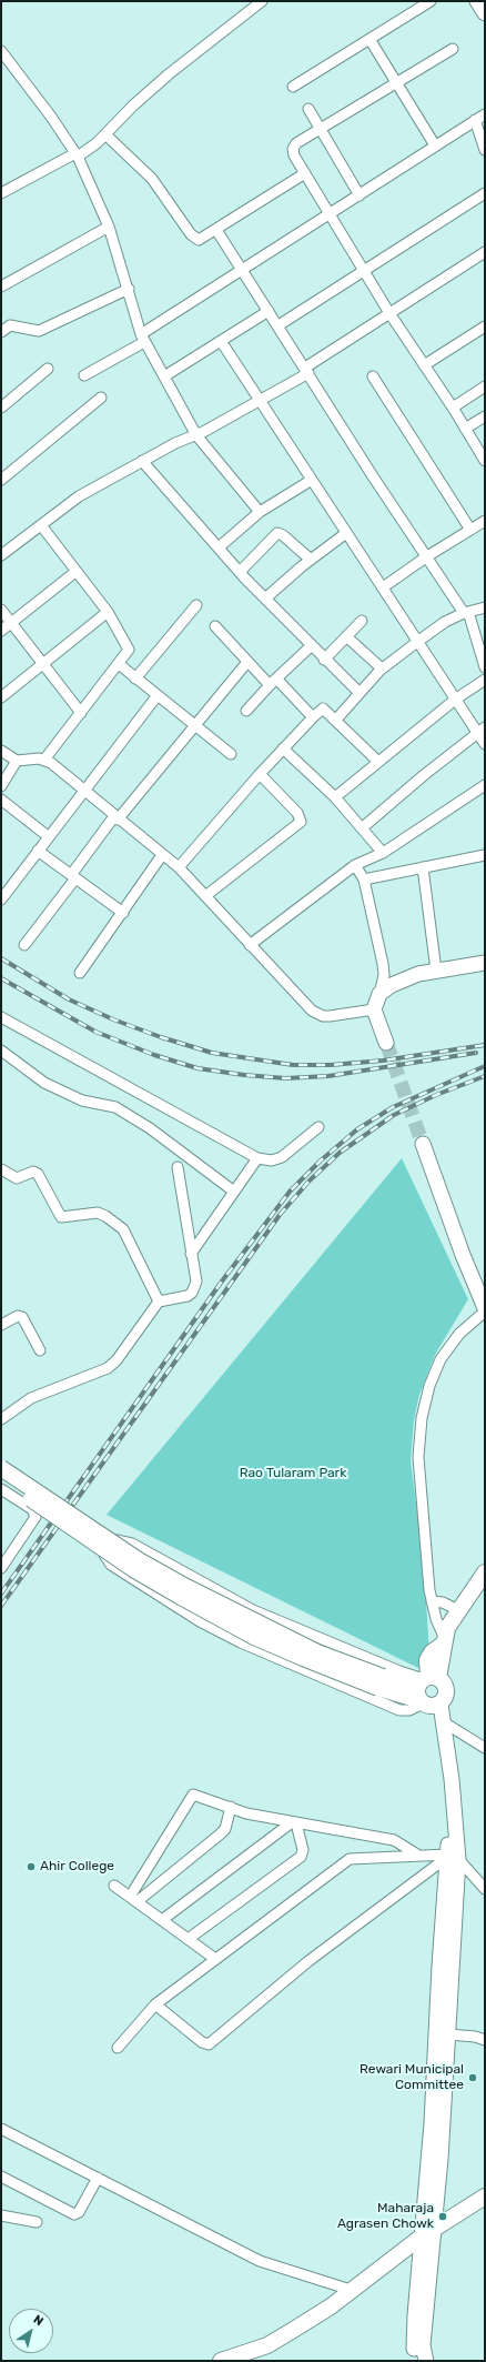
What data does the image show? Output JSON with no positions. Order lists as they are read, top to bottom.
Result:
{
  "parks": ["Rao Tularam Park"],
  "places": ["Ahir College", "Rewari Municipal Committee", "Maharaja Agrasen Chowk"],
  "north": "top right"
}
